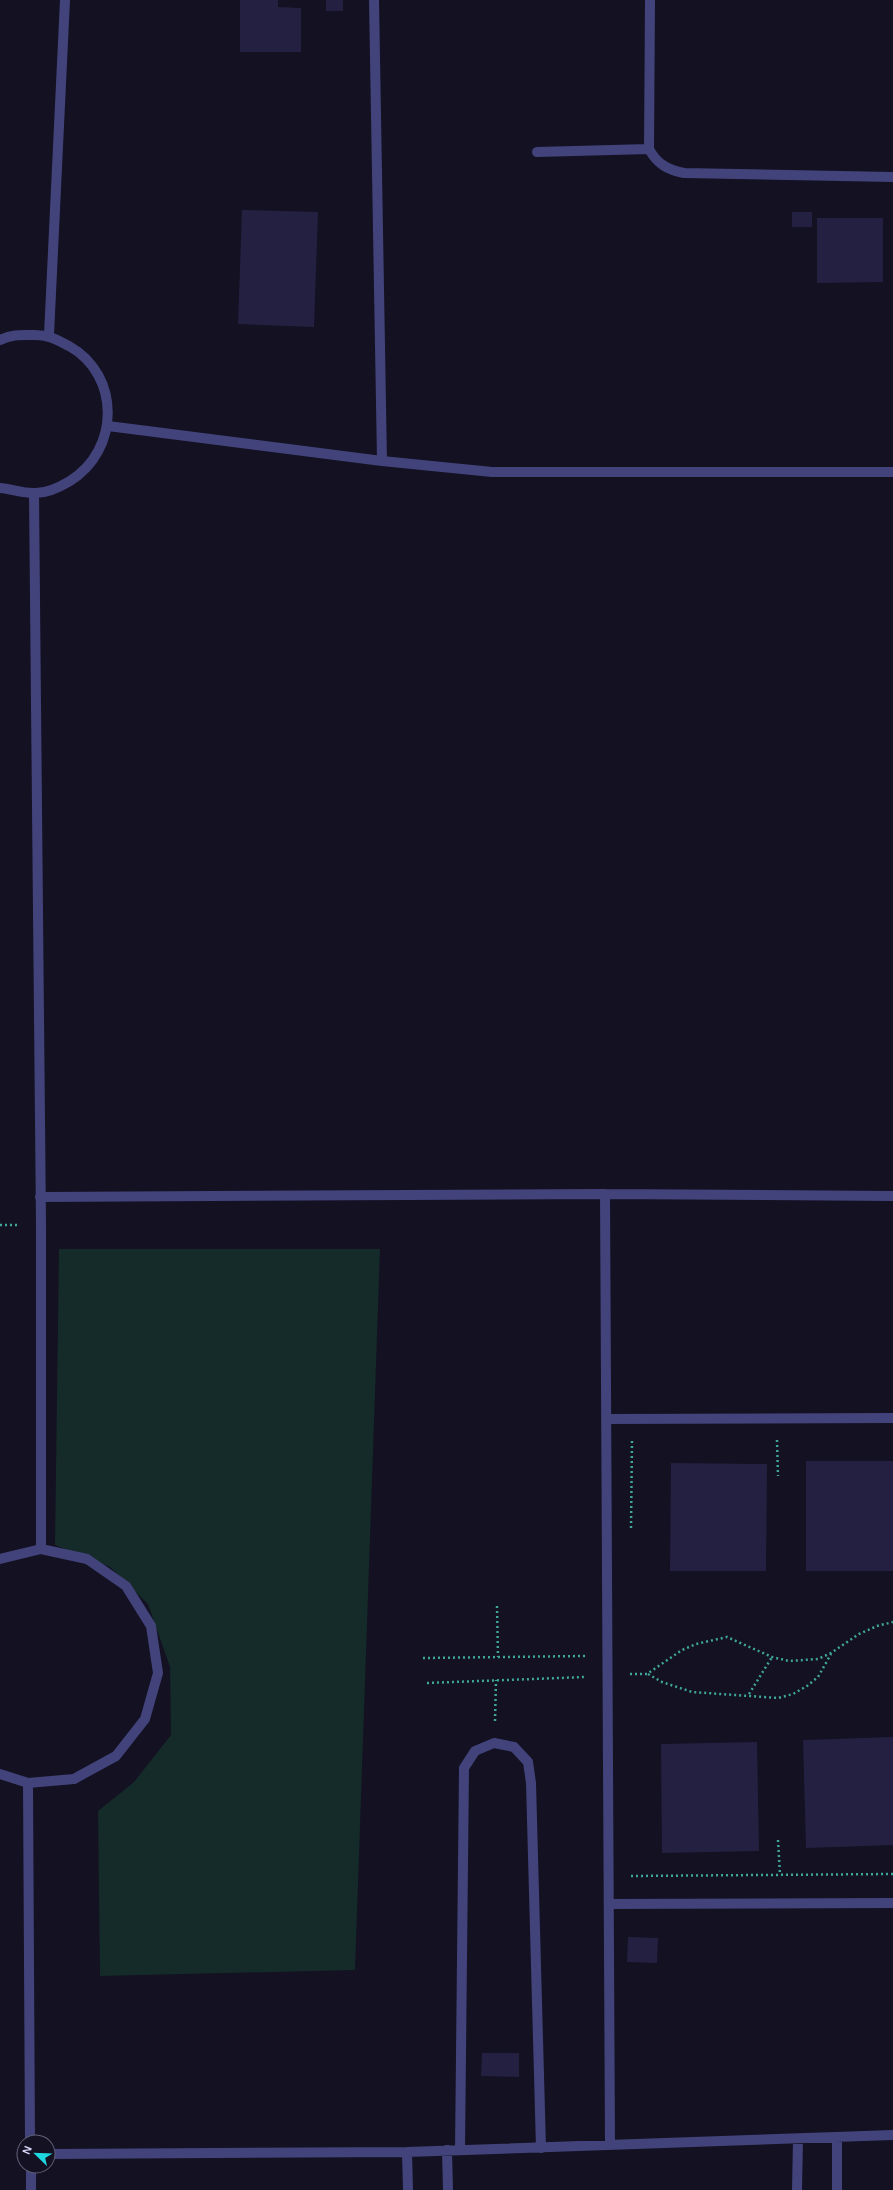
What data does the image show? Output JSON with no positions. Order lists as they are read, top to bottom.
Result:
{
  "north": "top left"
}
